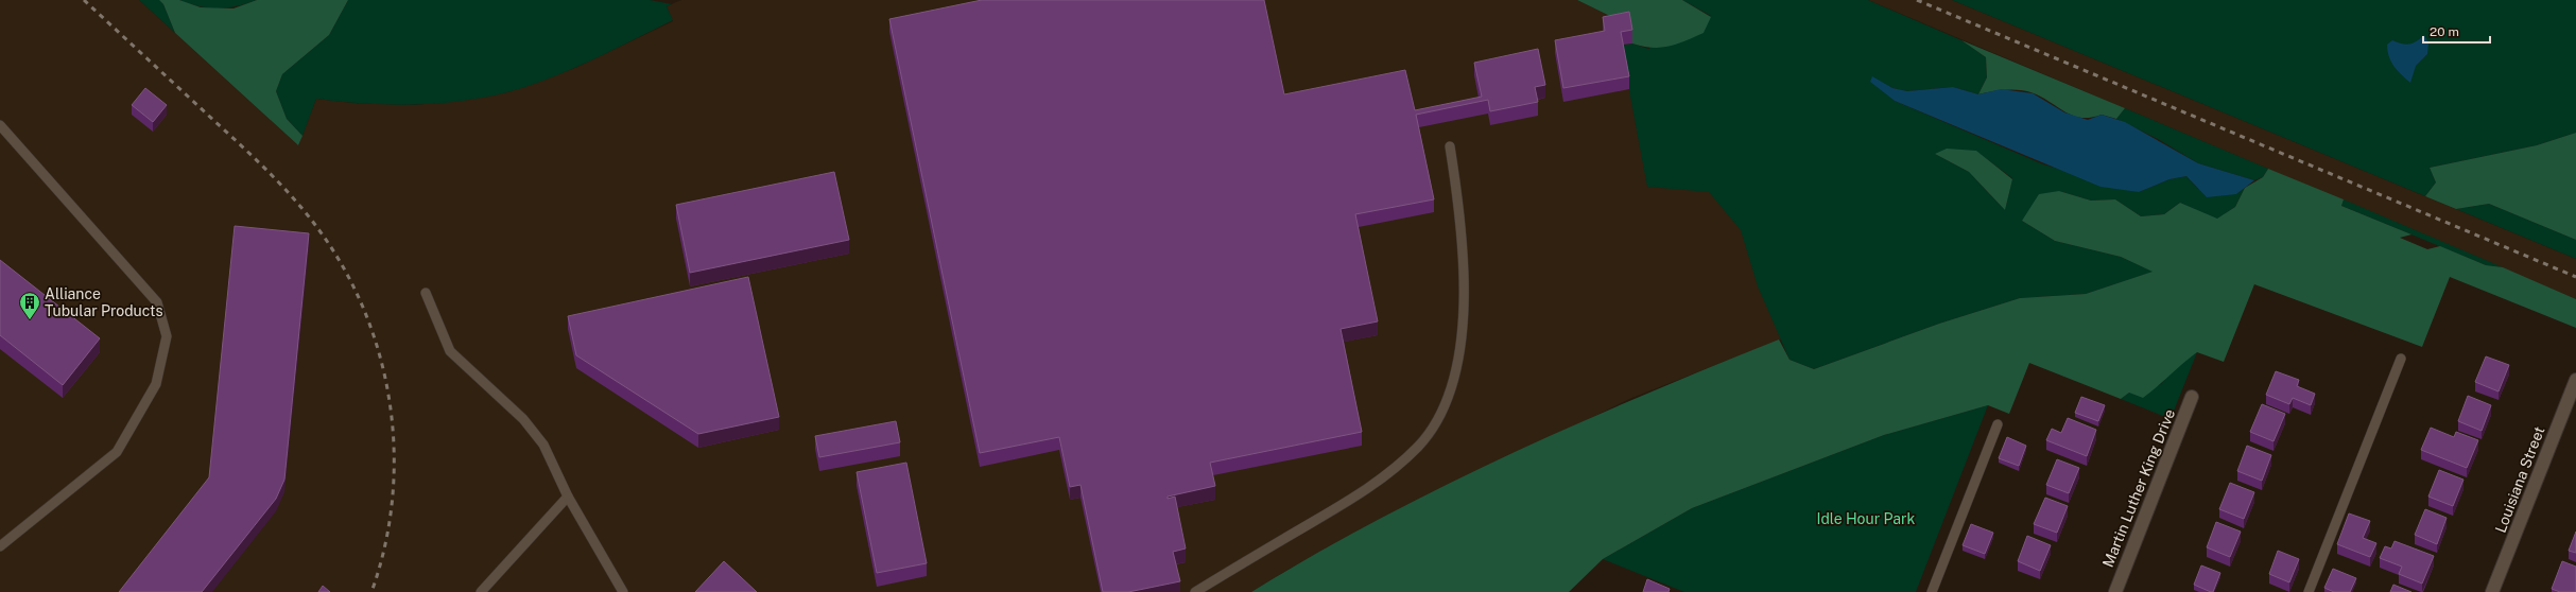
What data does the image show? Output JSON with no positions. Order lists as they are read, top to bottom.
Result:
{
  "streets": {
    "street": ["Louisiana Street", "Martin Luther King Drive"]
  },
  "parks": ["Idle Hour Park"],
  "places": {
    "building": ["Alliance Tubular Products"]
  },
  "scale_bar": "20 m"
}
